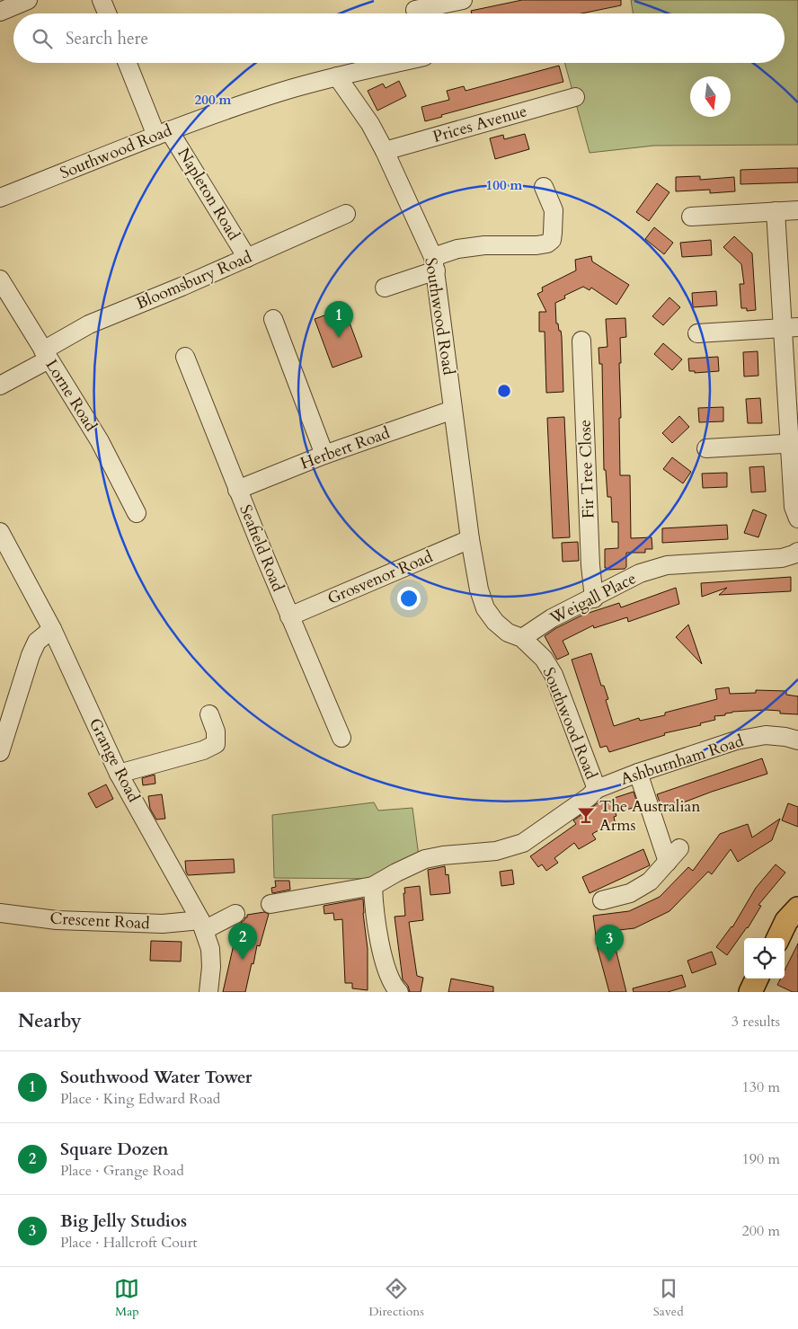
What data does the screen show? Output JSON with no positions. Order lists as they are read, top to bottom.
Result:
{
  "streets": {
    "street": [
      "Prices Avenue",
      "Southwood Road",
      "Napleton Road",
      "Bloomsbury Road",
      "Lorne Road",
      "Herbert Road",
      "Fir Tree Close",
      "Seafield Road",
      "Grosvenor Road",
      "Weigall Place",
      "Grange Road",
      "Ashburnham Road",
      "Crescent Road"
    ]
  },
  "crossings": [
    ["Prices Avenue", "Southwood Road"],
    ["Southwood Road", "Napleton Road"],
    ["Southwood Road", "Herbert Road"],
    ["Southwood Road", "Grosvenor Road"],
    ["Southwood Road", "Weigall Place"],
    ["Southwood Road", "Ashburnham Road"],
    ["Napleton Road", "Bloomsbury Road"],
    ["Bloomsbury Road", "Lorne Road"],
    ["Herbert Road", "Seafield Road"],
    ["Fir Tree Close", "Weigall Place"],
    ["Seafield Road", "Grosvenor Road"],
    ["Grange Road", "Crescent Road"]
  ],
  "places": {
    "bar": ["The Australian Arms"]
  },
  "north": "bottom",
  "page": {
    "search": "Search here",
    "pins": ["1", "2", "3"],
    "heading": ["Nearby", "3 results"],
    "list": [
      {
        "mark": "1",
        "name": "Southwood Water Tower",
        "note": "Place · King Edward Road",
        "value": "130 m"
      },
      {
        "mark": "2",
        "name": "Square Dozen",
        "note": "Place · Grange Road",
        "value": "190 m"
      },
      {
        "mark": "3",
        "name": "Big Jelly Studios",
        "note": "Place · Hallcroft Court",
        "value": "200 m"
      }
    ],
    "nav": ["Map", "Directions", "Saved"]
  },
  "rings": ["200 m", "100 m"]
}
